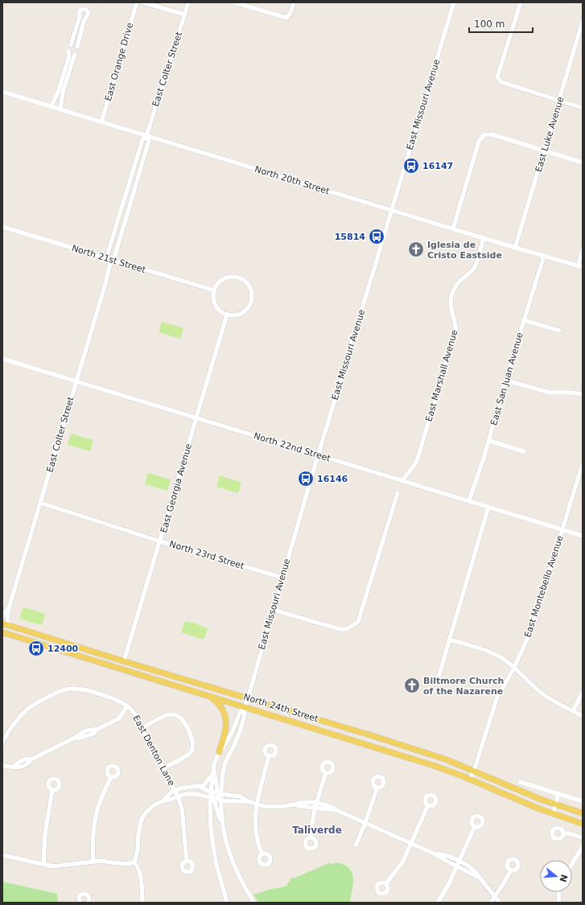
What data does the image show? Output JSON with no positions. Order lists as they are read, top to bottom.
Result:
{
  "streets": {
    "main road": ["North 24th Street"],
    "street": [
      "East Orange Drive",
      "East Colter Street",
      "East Missouri Avenue",
      "East Luke Avenue",
      "North 20th Street",
      "North 21st Street",
      "East Marshall Avenue",
      "East San Juan Avenue",
      "North 22nd Street",
      "East Georgia Avenue",
      "North 23rd Street",
      "East Montebello Avenue",
      "East Denton Lane"
    ]
  },
  "crossings": [
    ["East Orange Drive", "North 20th Street"],
    ["East Colter Street", "North 20th Street"],
    ["East Colter Street", "North 21st Street"],
    ["East Colter Street", "North 22nd Street"],
    ["East Colter Street", "North 23rd Street"],
    ["East Colter Street", "North 24th Street"],
    ["East Missouri Avenue", "North 20th Street"],
    ["East Missouri Avenue", "North 22nd Street"],
    ["East Missouri Avenue", "North 23rd Street"],
    ["East Missouri Avenue", "North 24th Street"],
    ["East Luke Avenue", "North 20th Street"],
    ["North 20th Street", "East Marshall Avenue"],
    ["North 20th Street", "East San Juan Avenue"],
    ["North 21st Street", "East Georgia Avenue"],
    ["East Marshall Avenue", "North 22nd Street"],
    ["East San Juan Avenue", "North 22nd Street"],
    ["North 22nd Street", "East Georgia Avenue"],
    ["North 22nd Street", "East Montebello Avenue"],
    ["East Georgia Avenue", "North 23rd Street"],
    ["East Georgia Avenue", "North 24th Street"],
    ["East Montebello Avenue", "North 24th Street"]
  ],
  "districts": ["Taliverde"],
  "places": {
    "bus stop": [
      "16147",
      "15814",
      "16146",
      "12400"
    ],
    "church": ["Iglesia de Cristo Eastside", "Biltmore Church of the Nazarene"]
  },
  "scale_bar": "100 m",
  "north": "right"
}
